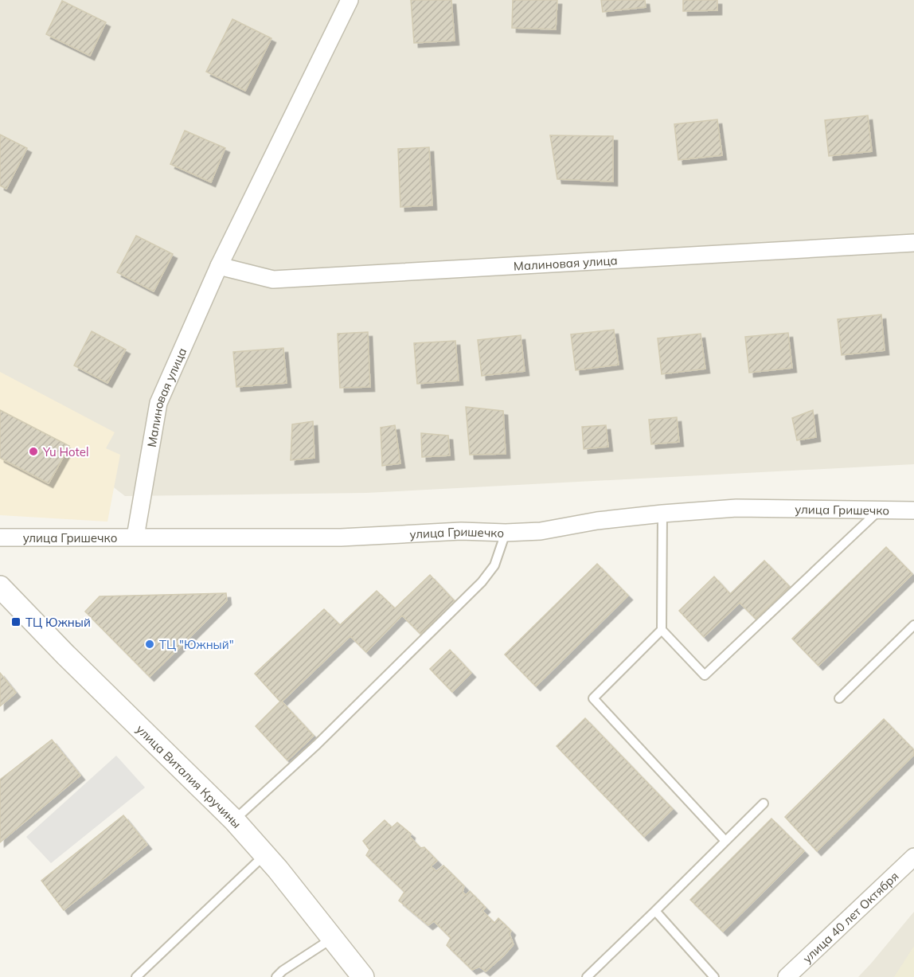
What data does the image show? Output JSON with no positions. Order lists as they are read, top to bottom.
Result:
{
  "streets": {
    "street": [
      "Малиновая улица",
      "улица Гришечко",
      "улица Виталия Кручины",
      "улица 40 лет Октября"
    ]
  },
  "crossings": [
    ["Малиновая улица", "улица Гришечко"]
  ],
  "places": {
    "other": ["Yu Hotel", "ТЦ \"Южный\""],
    "transit": ["ТЦ Южный"]
  }
}
